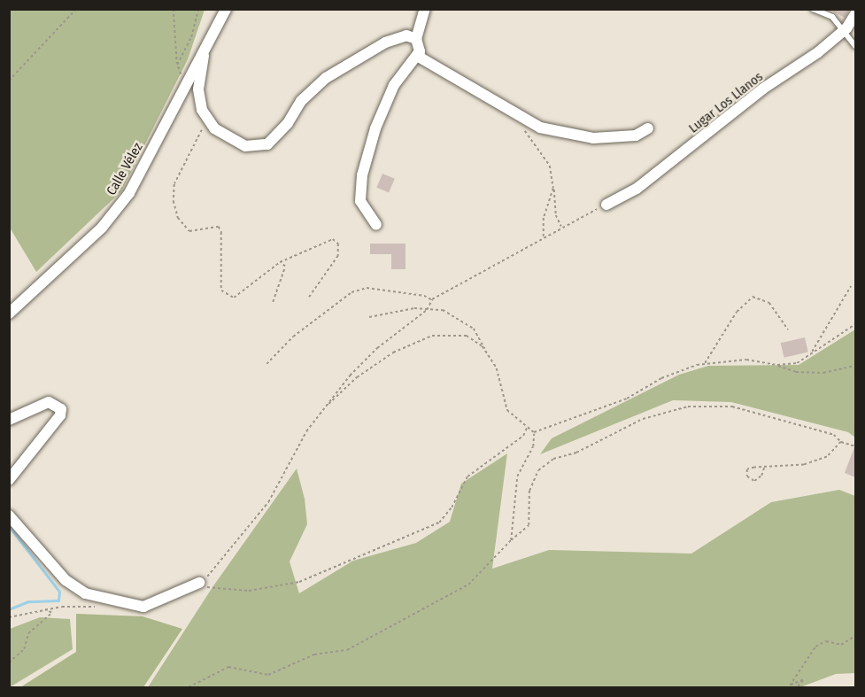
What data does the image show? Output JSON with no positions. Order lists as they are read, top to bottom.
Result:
{
  "streets": {
    "street": ["Lugar Los Llanos", "Calle Vélez"]
  }
}
